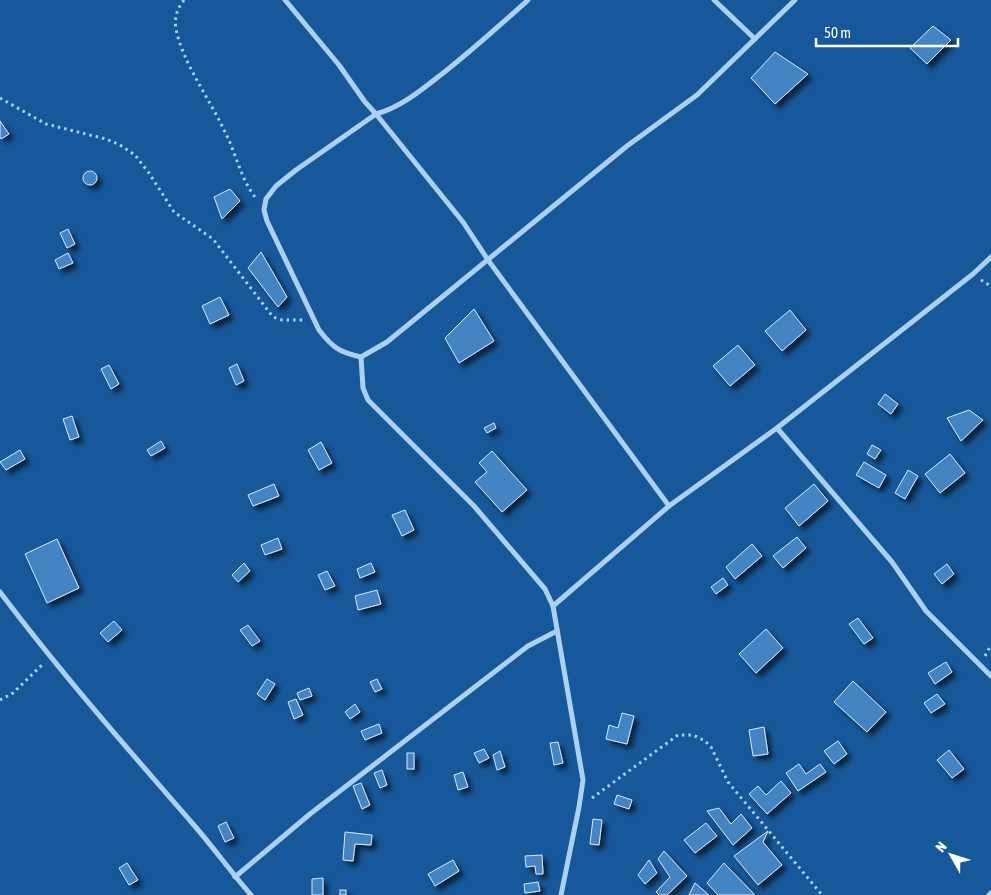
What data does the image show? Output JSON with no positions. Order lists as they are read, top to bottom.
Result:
{
  "scale_bar": "50 m",
  "north": "top left"
}
